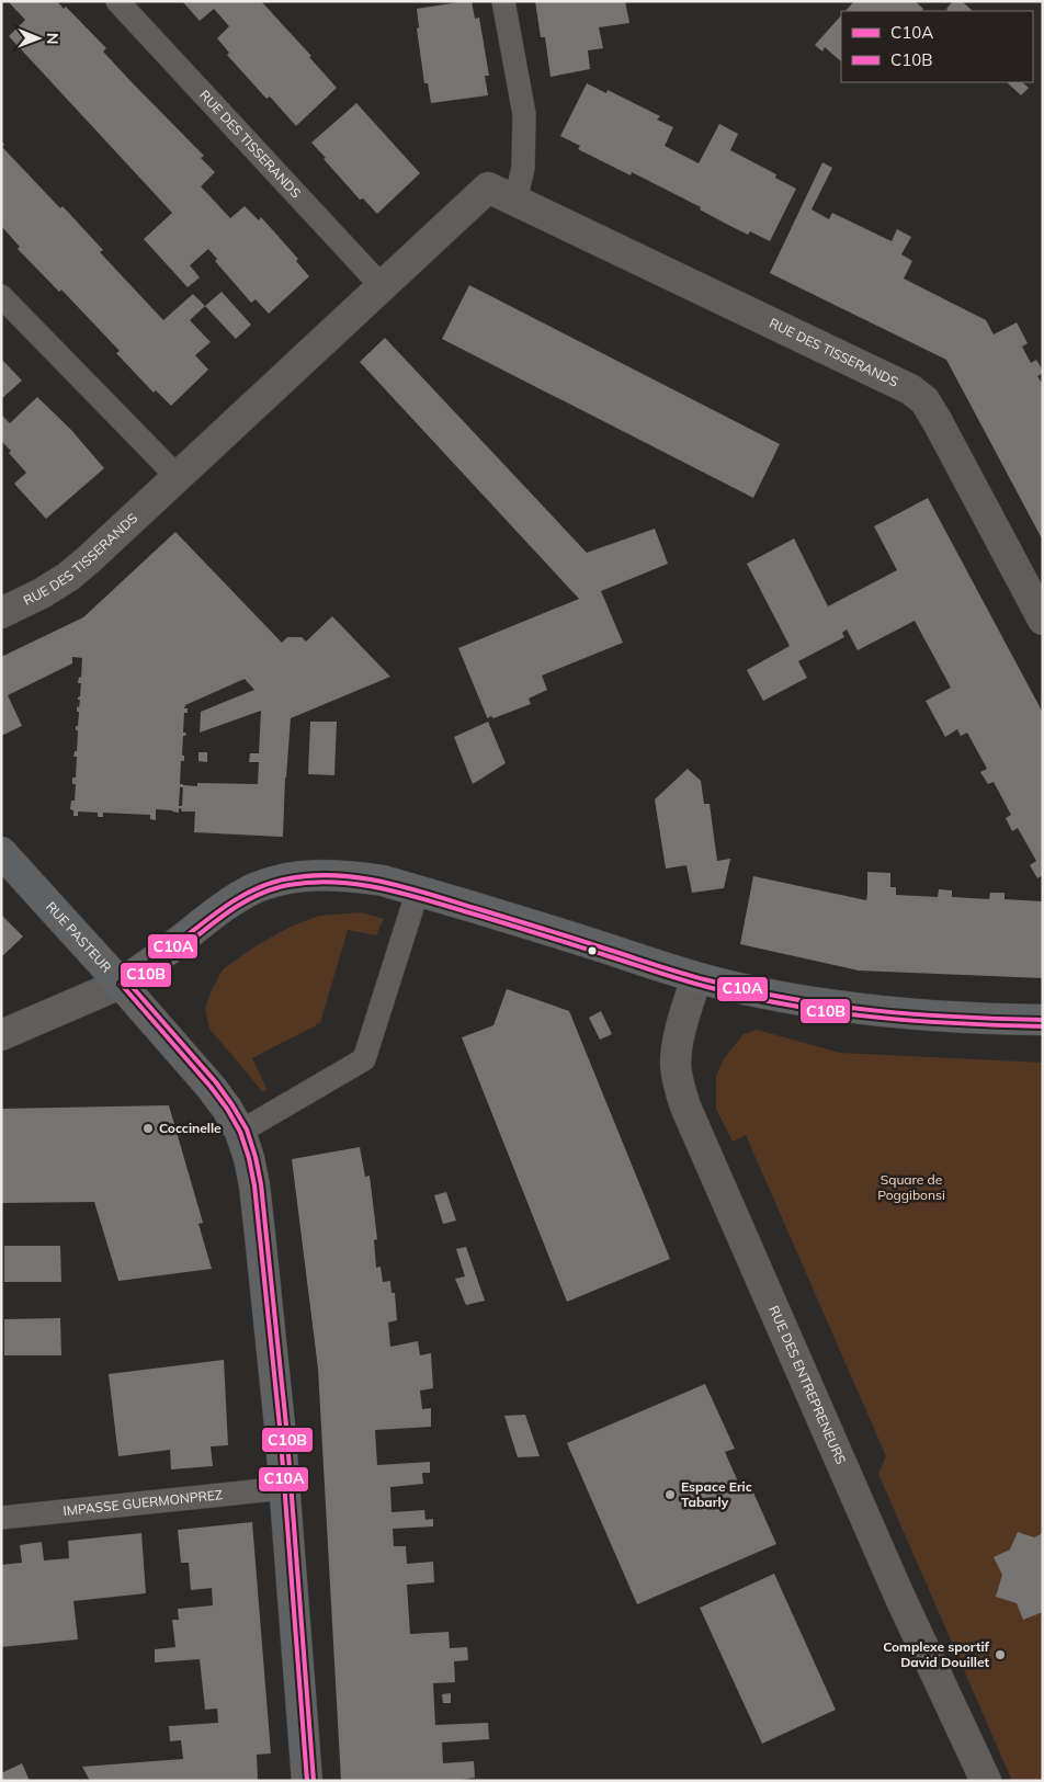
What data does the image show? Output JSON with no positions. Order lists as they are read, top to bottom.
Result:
{
  "streets": {
    "street": ["RUE DES TISSERANDS", "RUE PASTEUR", "RUE DES ENTREPRENEURS"],
    "lane": ["IMPASSE GUERMONPREZ"]
  },
  "crossings": [
    ["RUE PASTEUR", "RUE DES ENTREPRENEURS"]
  ],
  "parks": ["Square de Poggibonsi"],
  "places": ["Coccinelle", "Espace Eric Tabarly", "Complexe sportif David Douillet"],
  "lines": ["transit line C10A", "transit line C10B"],
  "legend": ["C10A", "C10B"],
  "north": "right"
}
